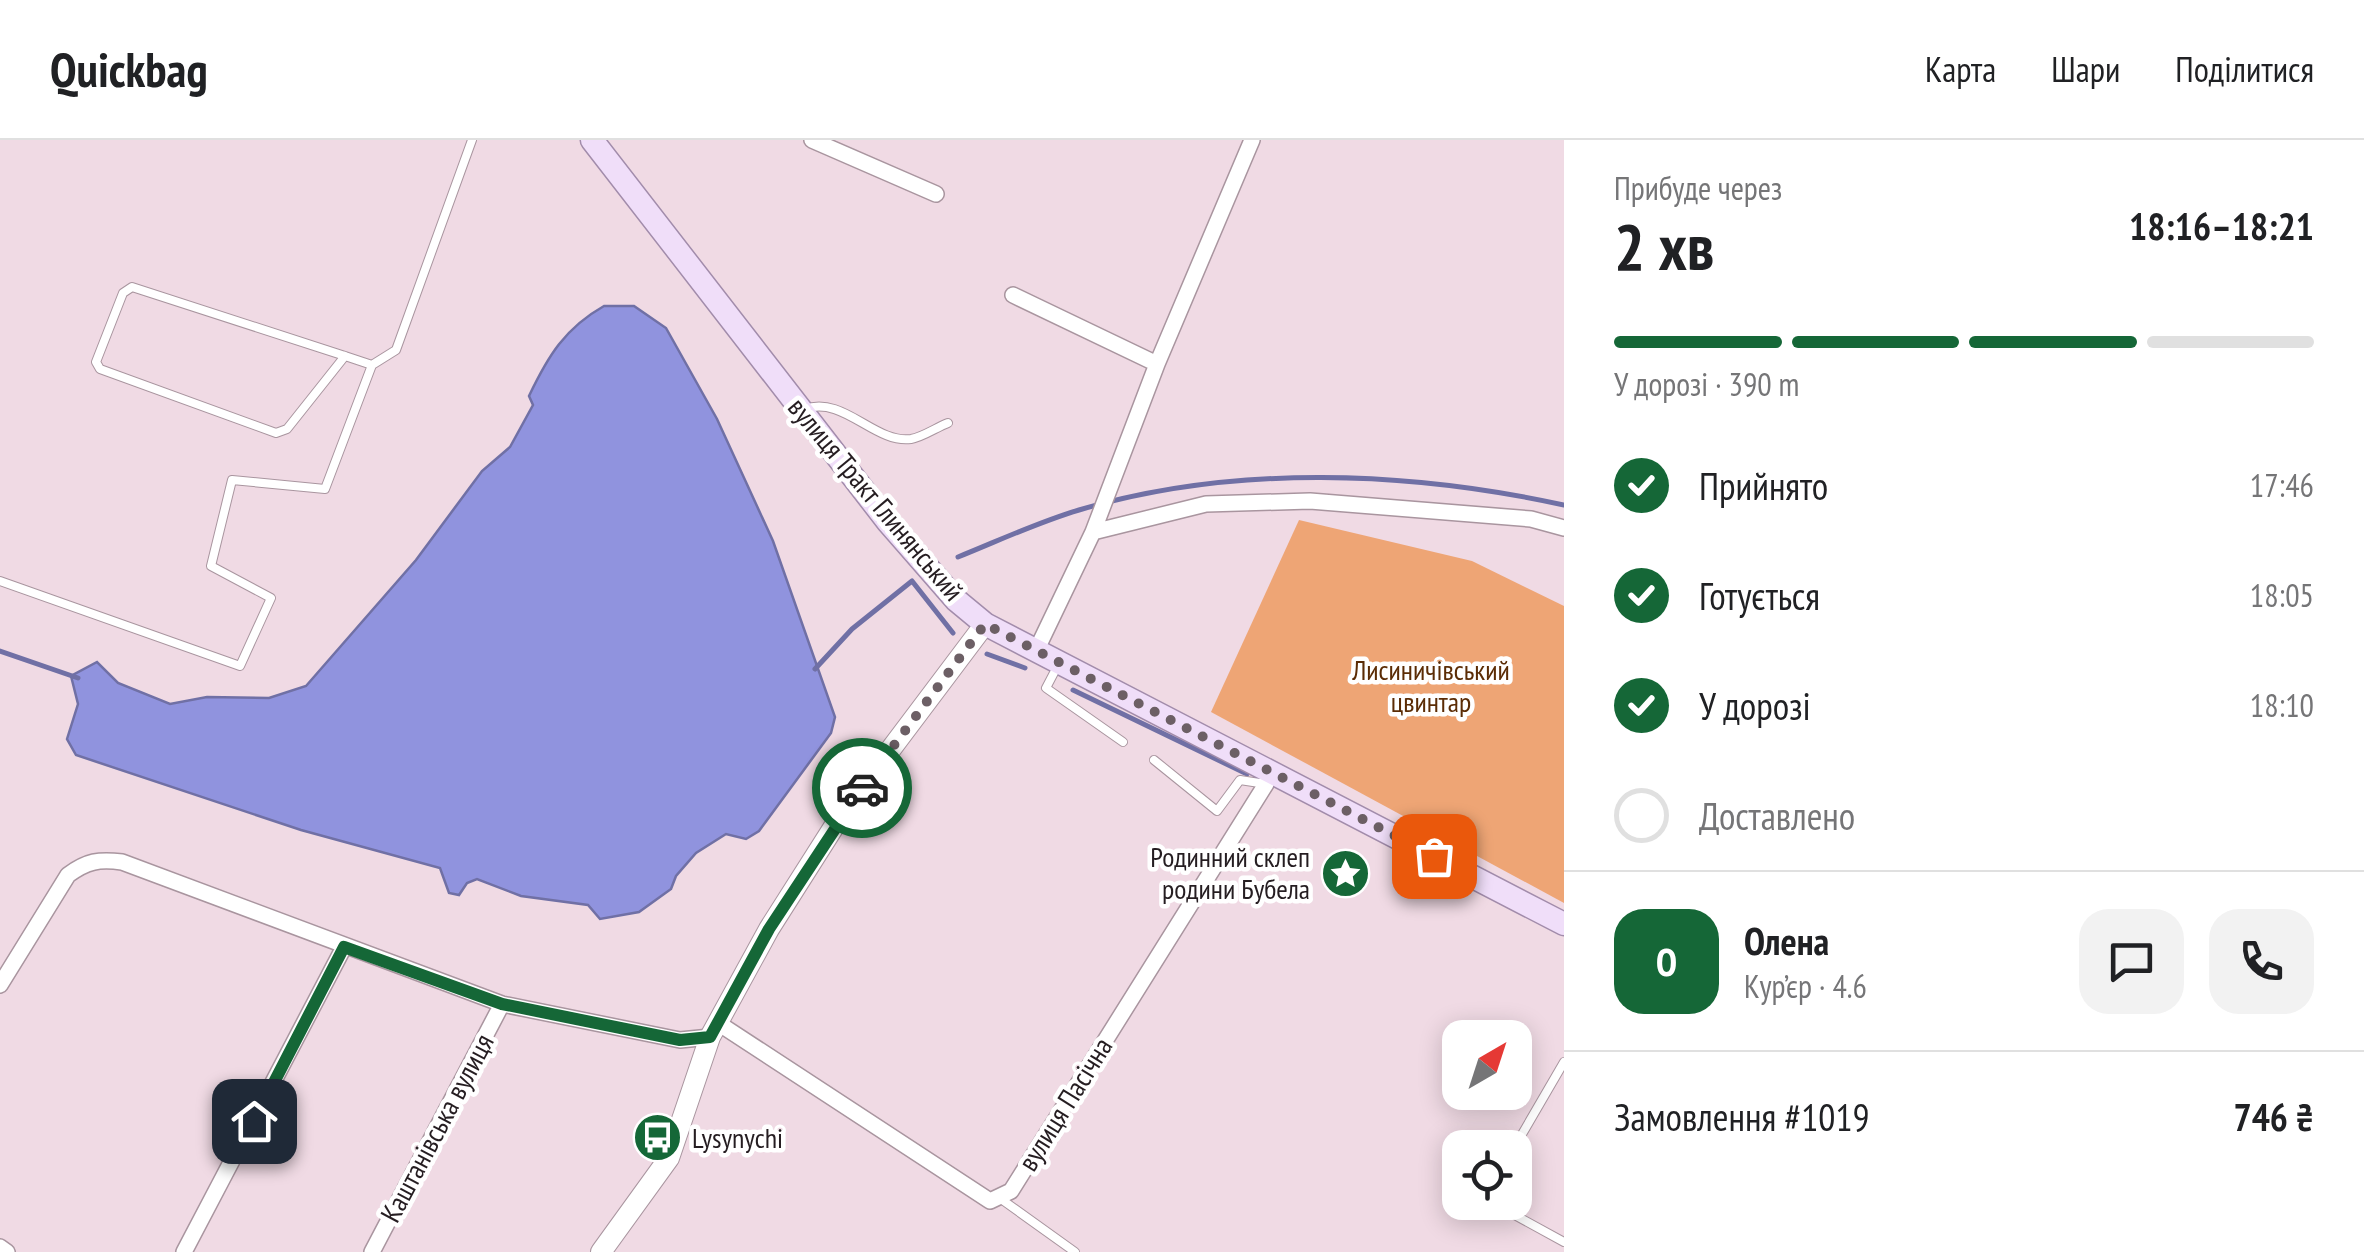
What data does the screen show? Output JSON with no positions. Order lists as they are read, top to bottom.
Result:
{
  "streets": {
    "main road": ["вулиця Тракт Глинянський"],
    "street": ["вулиця Пасічна", "Каштанівська вулиця"]
  },
  "crossings": [
    ["вулиця Тракт Глинянський", "вулиця Пасічна"]
  ],
  "parks": ["Лисиничівський цвинтар"],
  "places": {
    "place": ["Родинний склеп родини Бубела"],
    "bus stop": ["Lysynychi"]
  },
  "north": "top right",
  "page": {
    "header": "Quickbag",
    "nav": ["Карта", "Шари", "Поділитися"],
    "heading": ["2 хв", "Прибуде через", "18:16–18:21"],
    "panel": [
      "Олена",
      "Кур’єр · 4.6",
      "Замовлення #1019",
      "746 ₴"
    ],
    "bar": "У дорозі · 390 m",
    "list": [
      ["Прийнято", "17:46"],
      ["Готується", "18:05"],
      ["У дорозі", "18:10"],
      "Доставлено"
    ],
    "round": "О"
  }
}
